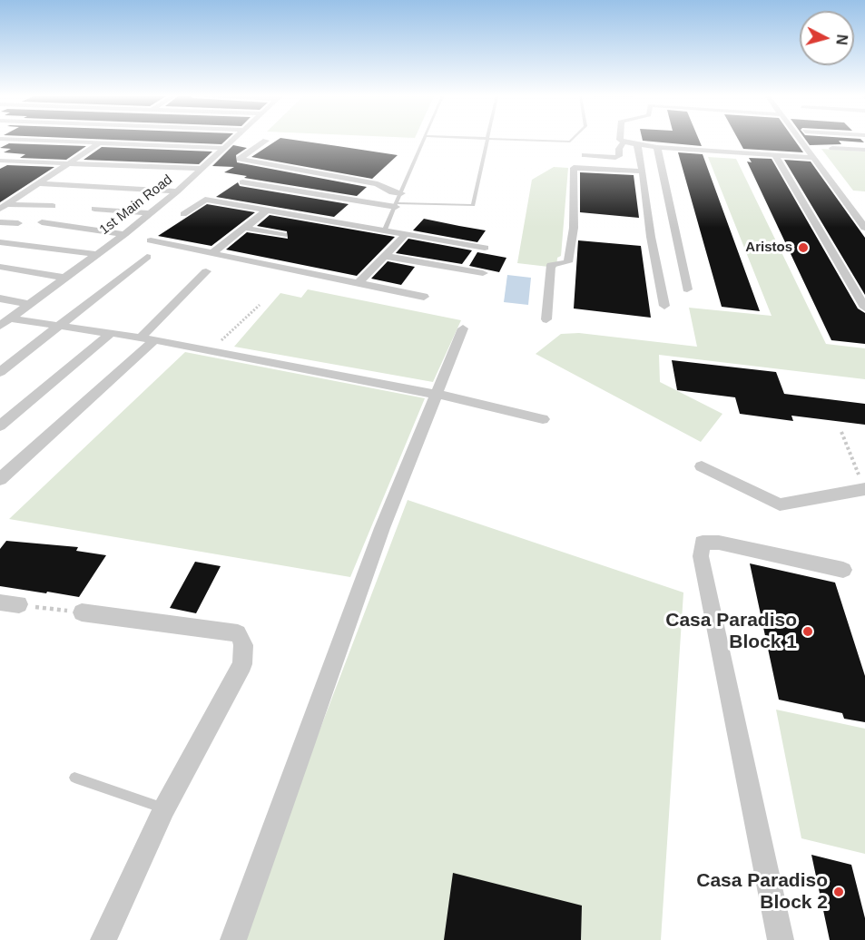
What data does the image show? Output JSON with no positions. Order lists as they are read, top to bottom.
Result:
{
  "streets": {
    "street": ["1st Main Road"]
  },
  "places": ["Aristos", "Casa Paradiso Block 1", "Casa Paradiso Block 2"],
  "north": "right"
}
